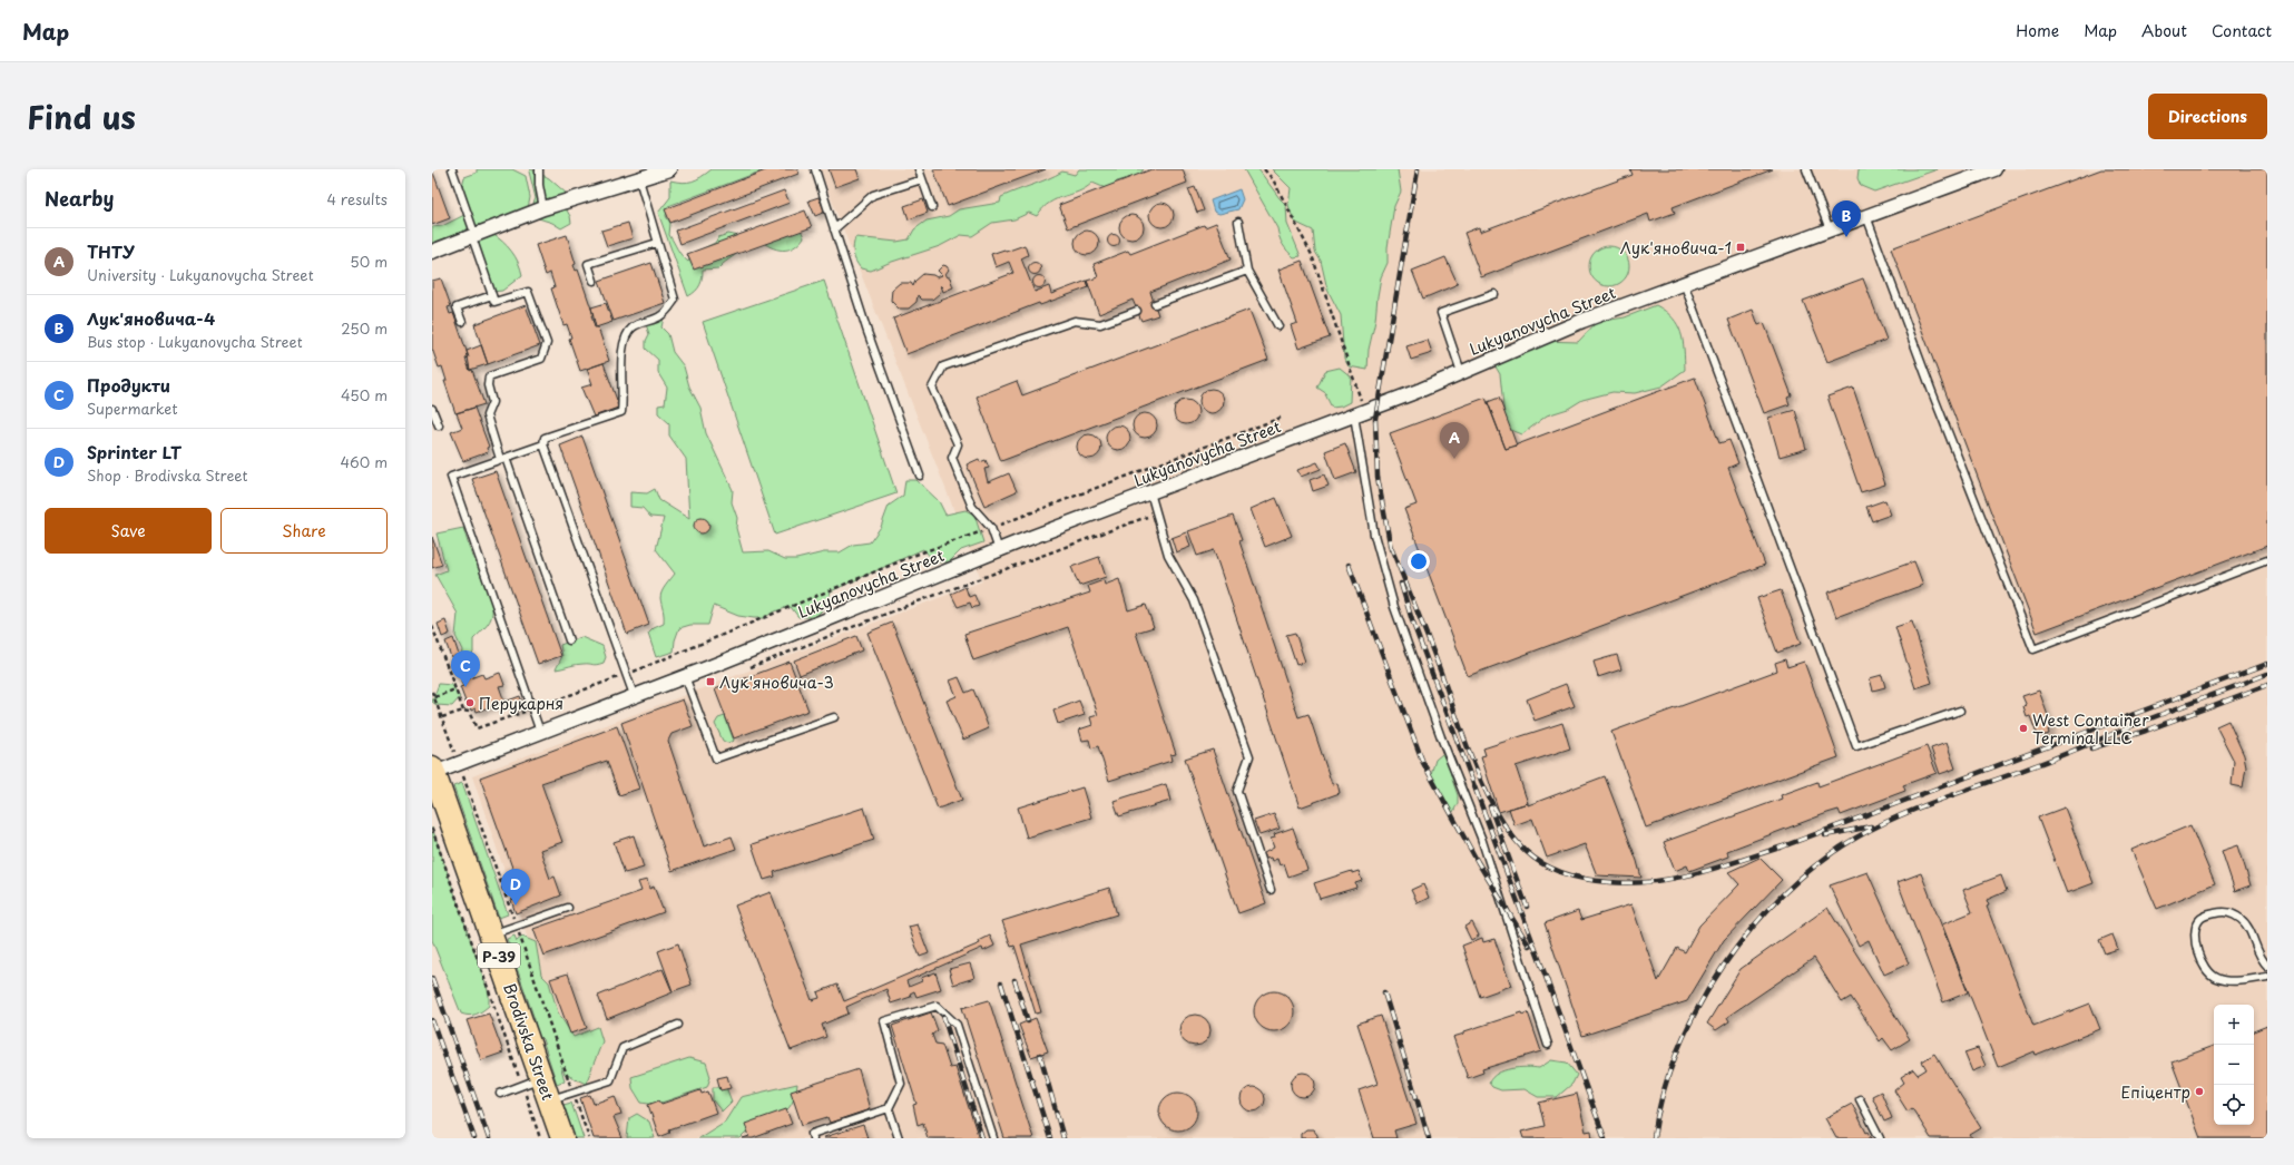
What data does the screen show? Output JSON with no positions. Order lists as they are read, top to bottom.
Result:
{
  "streets": {
    "main road": ["Р-39", "Brodivska Street"],
    "street": ["Lukyanovycha Street"]
  },
  "crossings": [
    ["Lukyanovycha Street", "Brodivska Street"]
  ],
  "places": {
    "transit": ["Лук'яновича-1", "Лук'яновича-3"],
    "other": ["Перукарня", "West Container Terminal LLC", "Епіцентр"]
  },
  "page": {
    "header": "Map",
    "nav": [
      "Home",
      "Map",
      "About",
      "Contact"
    ],
    "title": "Find us",
    "buttons": [
      "Directions",
      ["Save", "Share"]
    ],
    "heading": ["Nearby", "4 results"],
    "pins": [
      "B",
      "A",
      "C",
      "D"
    ],
    "list": [
      {
        "mark": "A",
        "name": "ТНТУ",
        "note": "University · Lukyanovycha Street",
        "value": "50 m"
      },
      {
        "mark": "B",
        "name": "Лук'яновича-4",
        "note": "Bus stop · Lukyanovycha Street",
        "value": "250 m"
      },
      {
        "mark": "C",
        "name": "Продукти",
        "note": "Supermarket",
        "value": "450 m"
      },
      {
        "mark": "D",
        "name": "Sprinter LT",
        "note": "Shop · Brodivska Street",
        "value": "460 m"
      }
    ],
    "map_buttons": ["+", "−"]
  }
}
